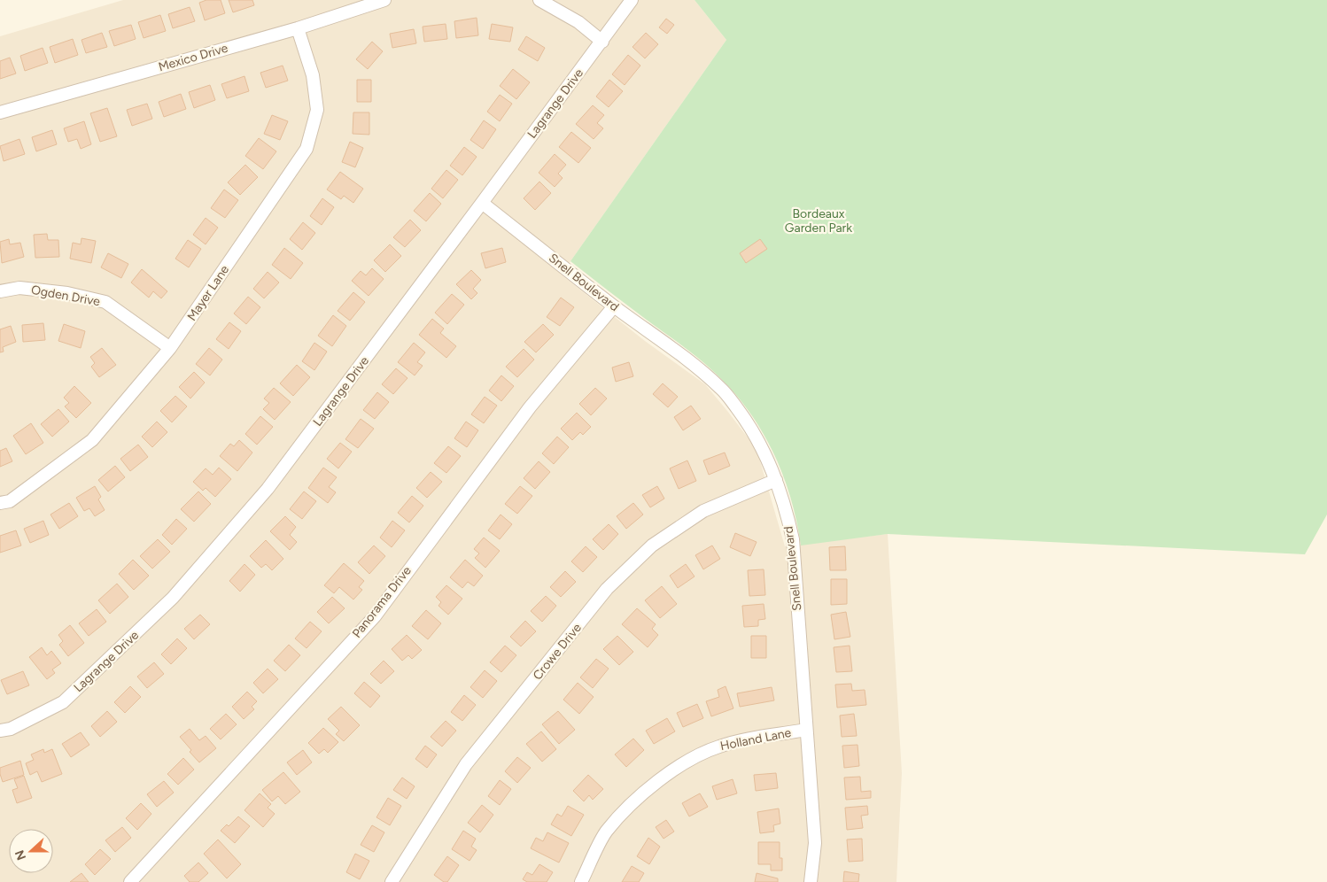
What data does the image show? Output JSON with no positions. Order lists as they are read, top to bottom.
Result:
{
  "streets": {
    "street": [
      "Mexico Drive",
      "Lagrange Drive",
      "Snell Boulevard",
      "Mayer Lane",
      "Ogden Drive",
      "Panorama Drive",
      "Crowe Drive",
      "Holland Lane"
    ]
  },
  "crossings": [
    ["Mexico Drive", "Mayer Lane"],
    ["Lagrange Drive", "Snell Boulevard"],
    ["Snell Boulevard", "Panorama Drive"],
    ["Snell Boulevard", "Crowe Drive"],
    ["Snell Boulevard", "Holland Lane"],
    ["Mayer Lane", "Ogden Drive"]
  ],
  "parks": ["Bordeaux Garden Park"],
  "north": "left"
}
